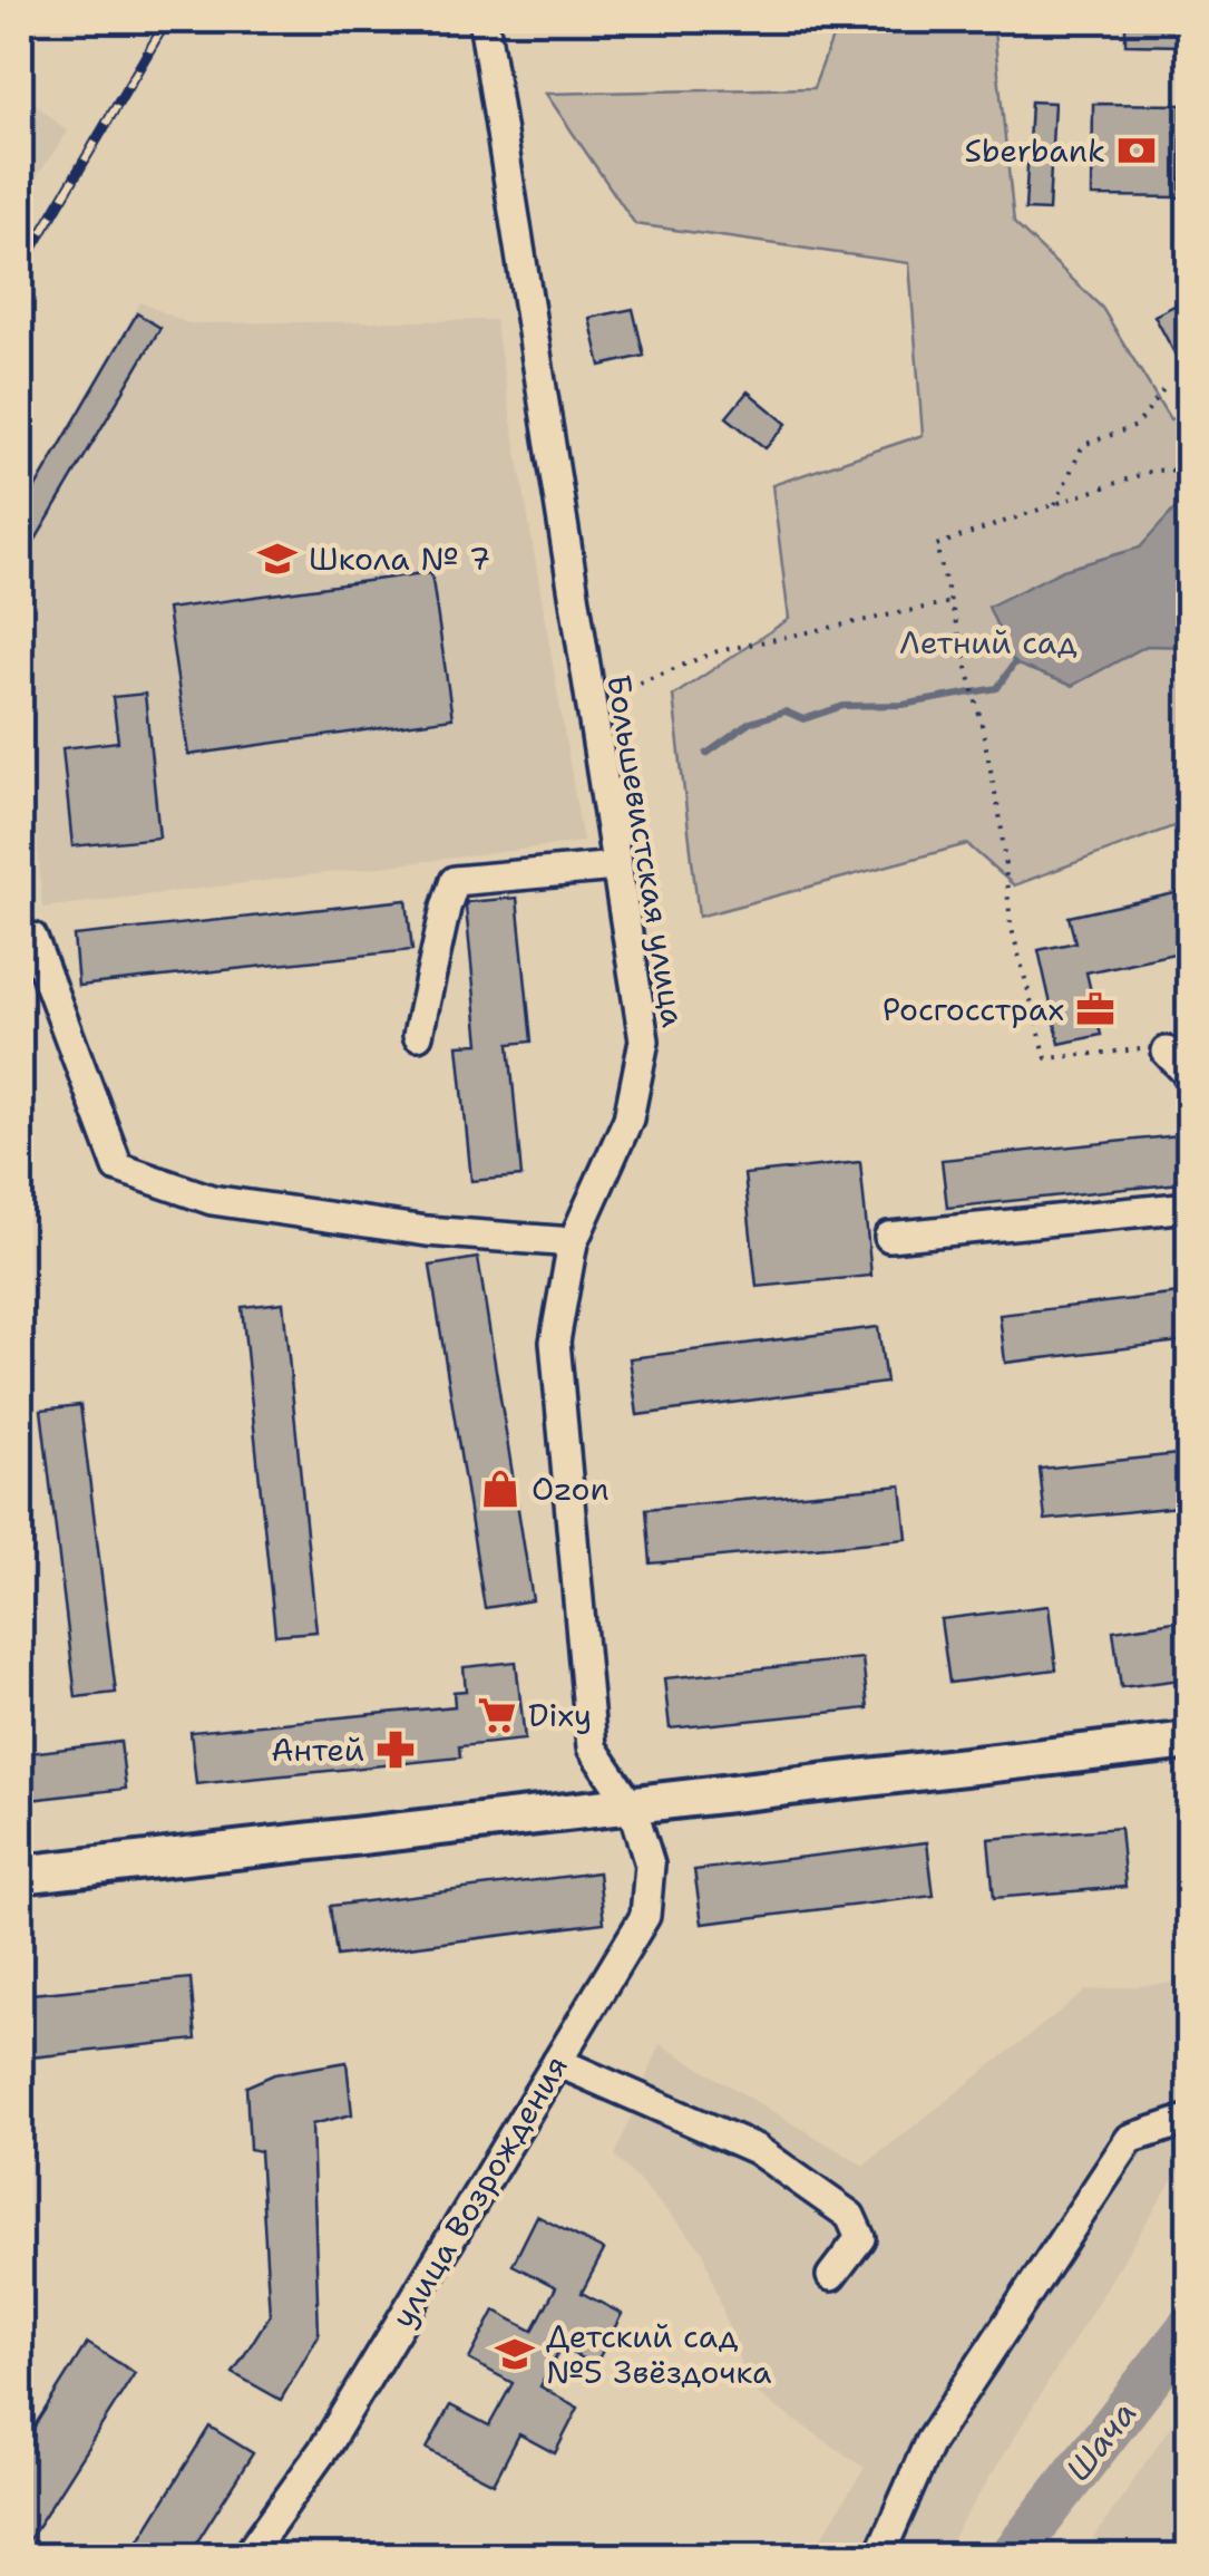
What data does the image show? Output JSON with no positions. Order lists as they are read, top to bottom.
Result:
{
  "streets": {
    "street": ["Большевистская улица", "улица Возрождения"]
  },
  "crossings": [
    ["Большевистская улица", "улица Возрождения"]
  ],
  "water": ["Шача"],
  "parks": ["Летний сад"],
  "places": {
    "bank": ["Sberbank"],
    "school or university": ["Школа № 7", "Детский сад №5 Звёздочка"],
    "office": ["Росгосстрах"],
    "shop": ["Ozon"],
    "supermarket": ["Dixy"],
    "pharmacy": ["Антей"]
  }
}
